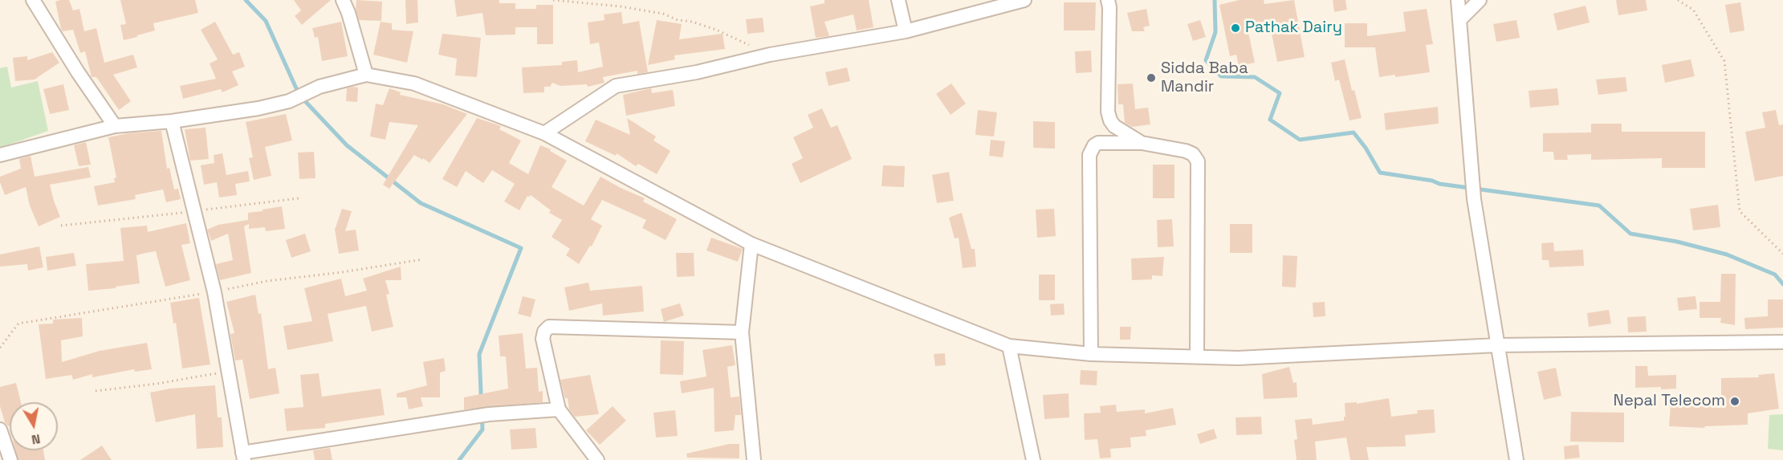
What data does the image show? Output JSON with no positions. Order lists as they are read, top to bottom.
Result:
{
  "places": ["Pathak Dairy", "Sidda Baba Mandir", "Nepal Telecom"],
  "north": "bottom"
}
